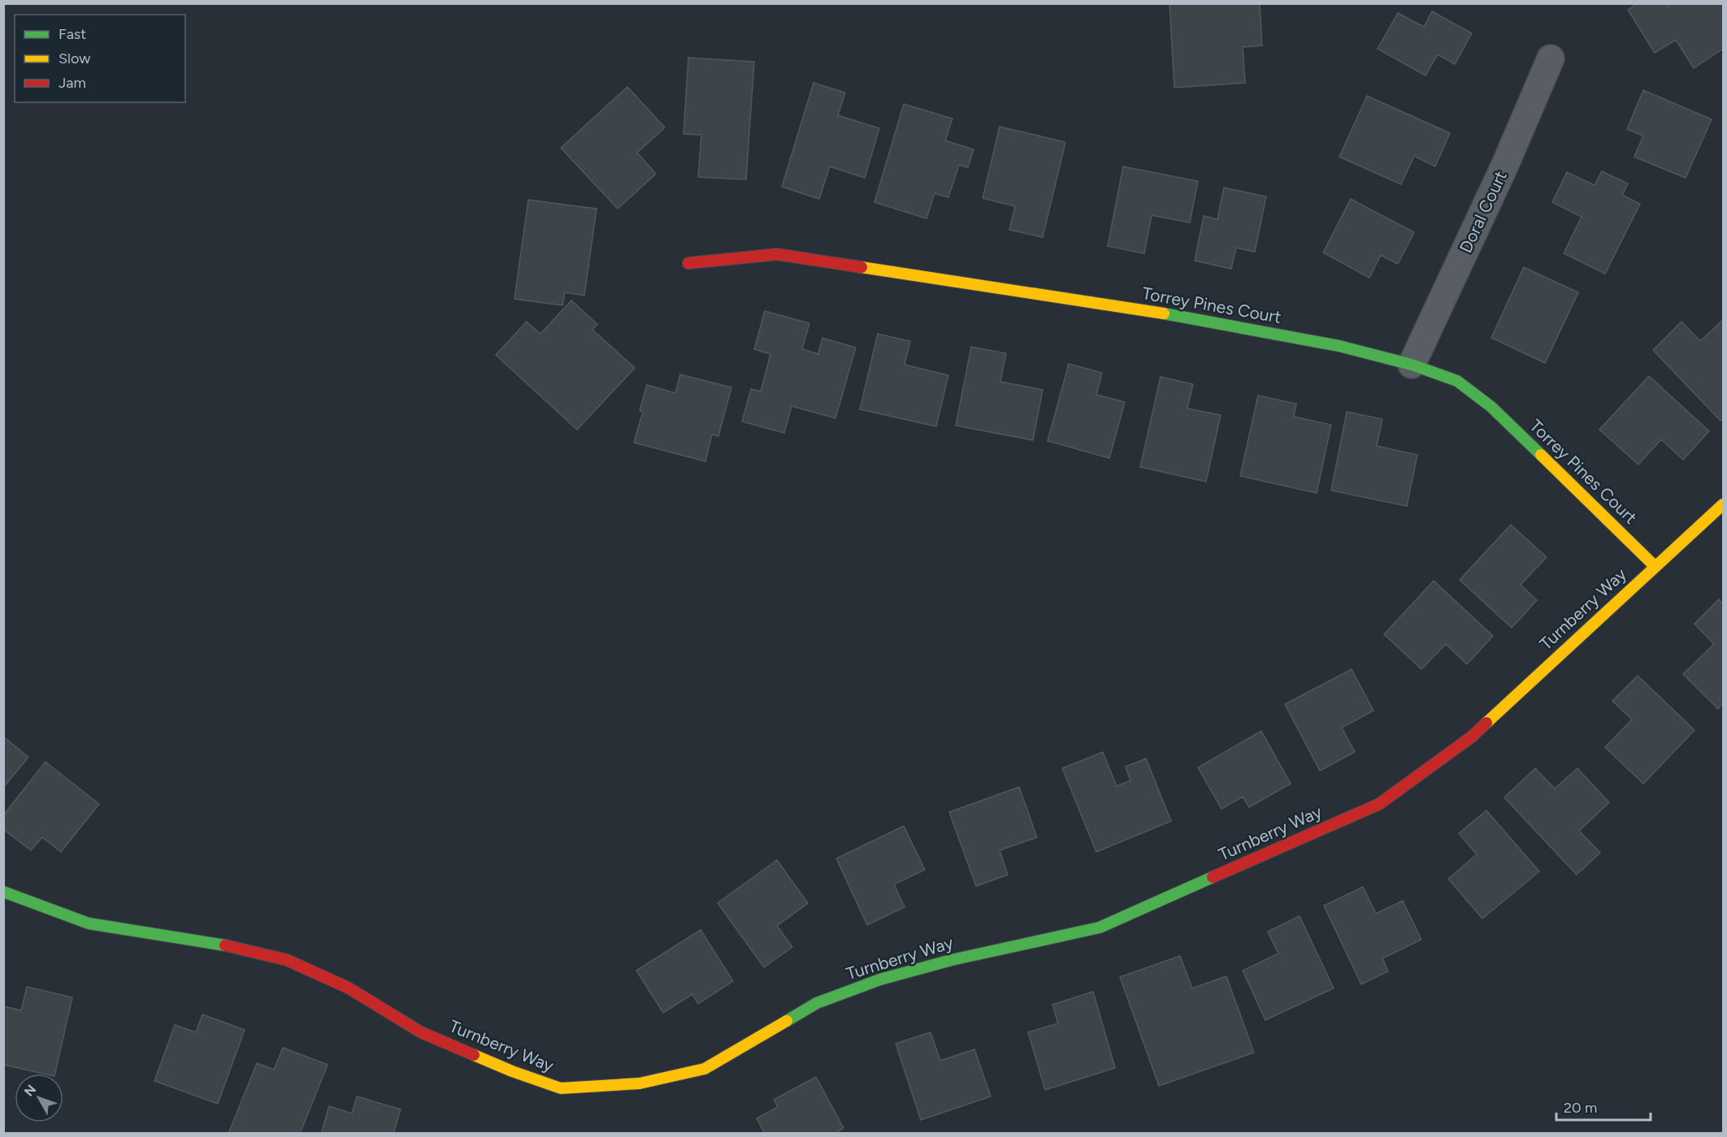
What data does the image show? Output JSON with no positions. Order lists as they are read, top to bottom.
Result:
{
  "streets": {
    "street": ["Doral Court", "Torrey Pines Court", "Turnberry Way"]
  },
  "crossings": [
    ["Doral Court", "Torrey Pines Court"],
    ["Torrey Pines Court", "Turnberry Way"]
  ],
  "legend": ["Fast", "Slow", "Jam"],
  "scale_bar": "20 m",
  "north": "top left"
}
